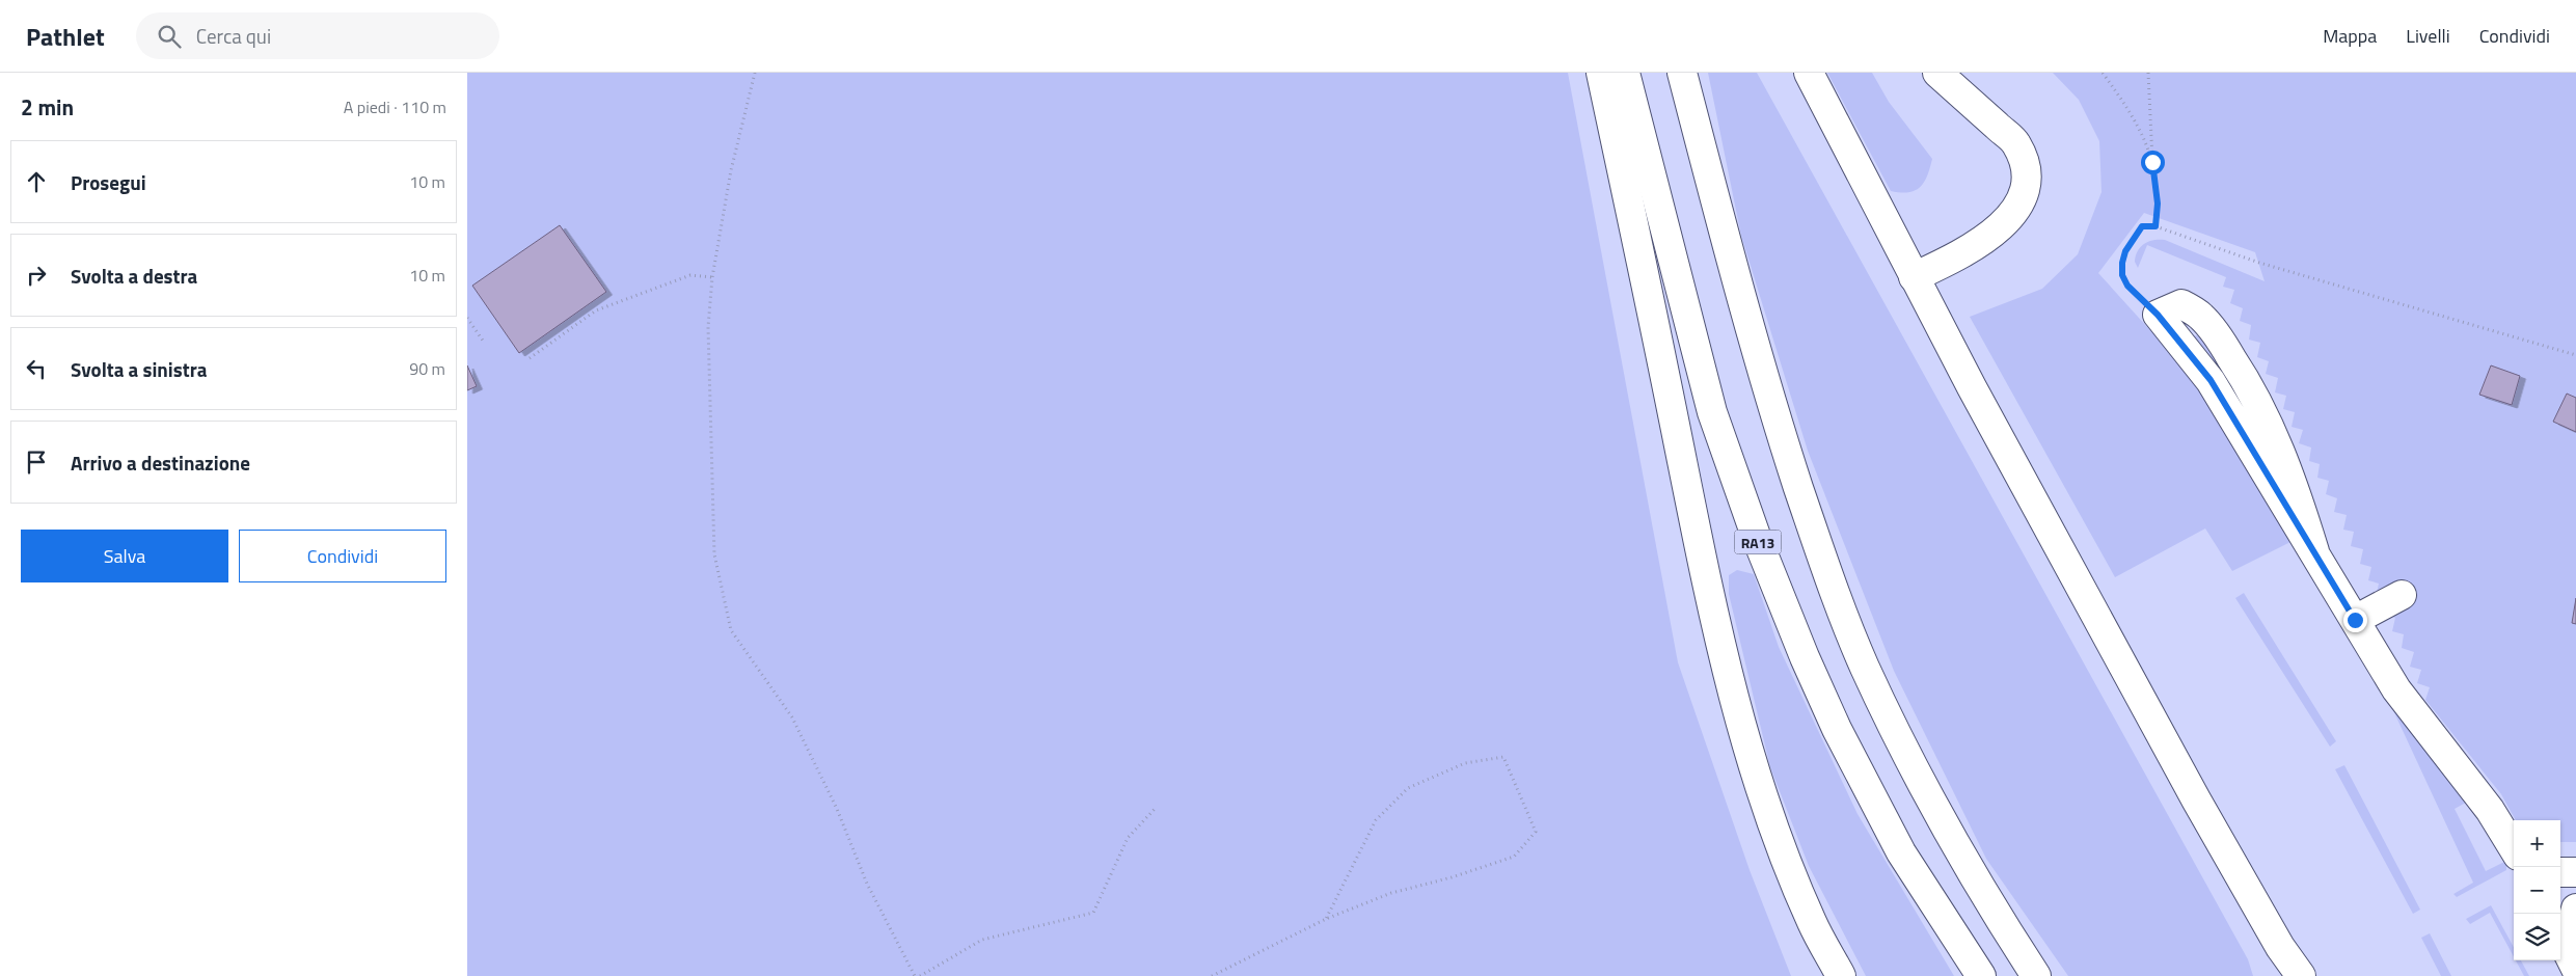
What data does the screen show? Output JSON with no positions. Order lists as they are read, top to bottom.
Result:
{
  "streets": {
    "main road": ["RA13"]
  },
  "page": {
    "header": "Pathlet",
    "search": "Cerca qui",
    "nav": ["Mappa", "Livelli", "Condividi"],
    "heading": ["2 min", "A piedi · 110 m"],
    "list": [
      ["Prosegui", "10 m"],
      ["Svolta a destra", "10 m"],
      ["Svolta a sinistra", "90 m"],
      "Arrivo a destinazione"
    ],
    "buttons": ["Salva", "Condividi"],
    "map_buttons": ["+", "−"]
  }
}
